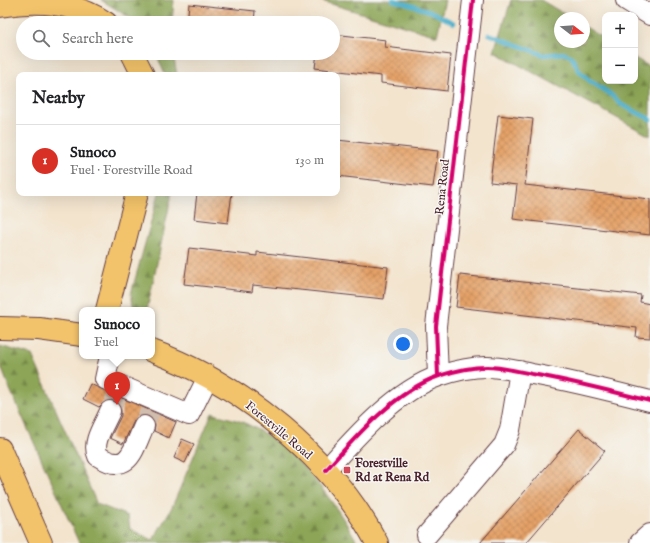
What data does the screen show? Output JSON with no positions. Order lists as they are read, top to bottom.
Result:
{
  "streets": {
    "main road": ["Forestville Road"],
    "street": ["Rena Road"]
  },
  "places": {
    "transit": ["Forestville Rd at Rena Rd"]
  },
  "north": "right",
  "page": {
    "map_buttons": ["+", "−"],
    "search": "Search here",
    "heading": "Nearby",
    "list": [
      {
        "mark": "1",
        "name": "Sunoco",
        "note": "Fuel · Forestville Road",
        "value": "130 m"
      }
    ],
    "popup": ["Sunoco", "Fuel"],
    "pins": "1"
  }
}
